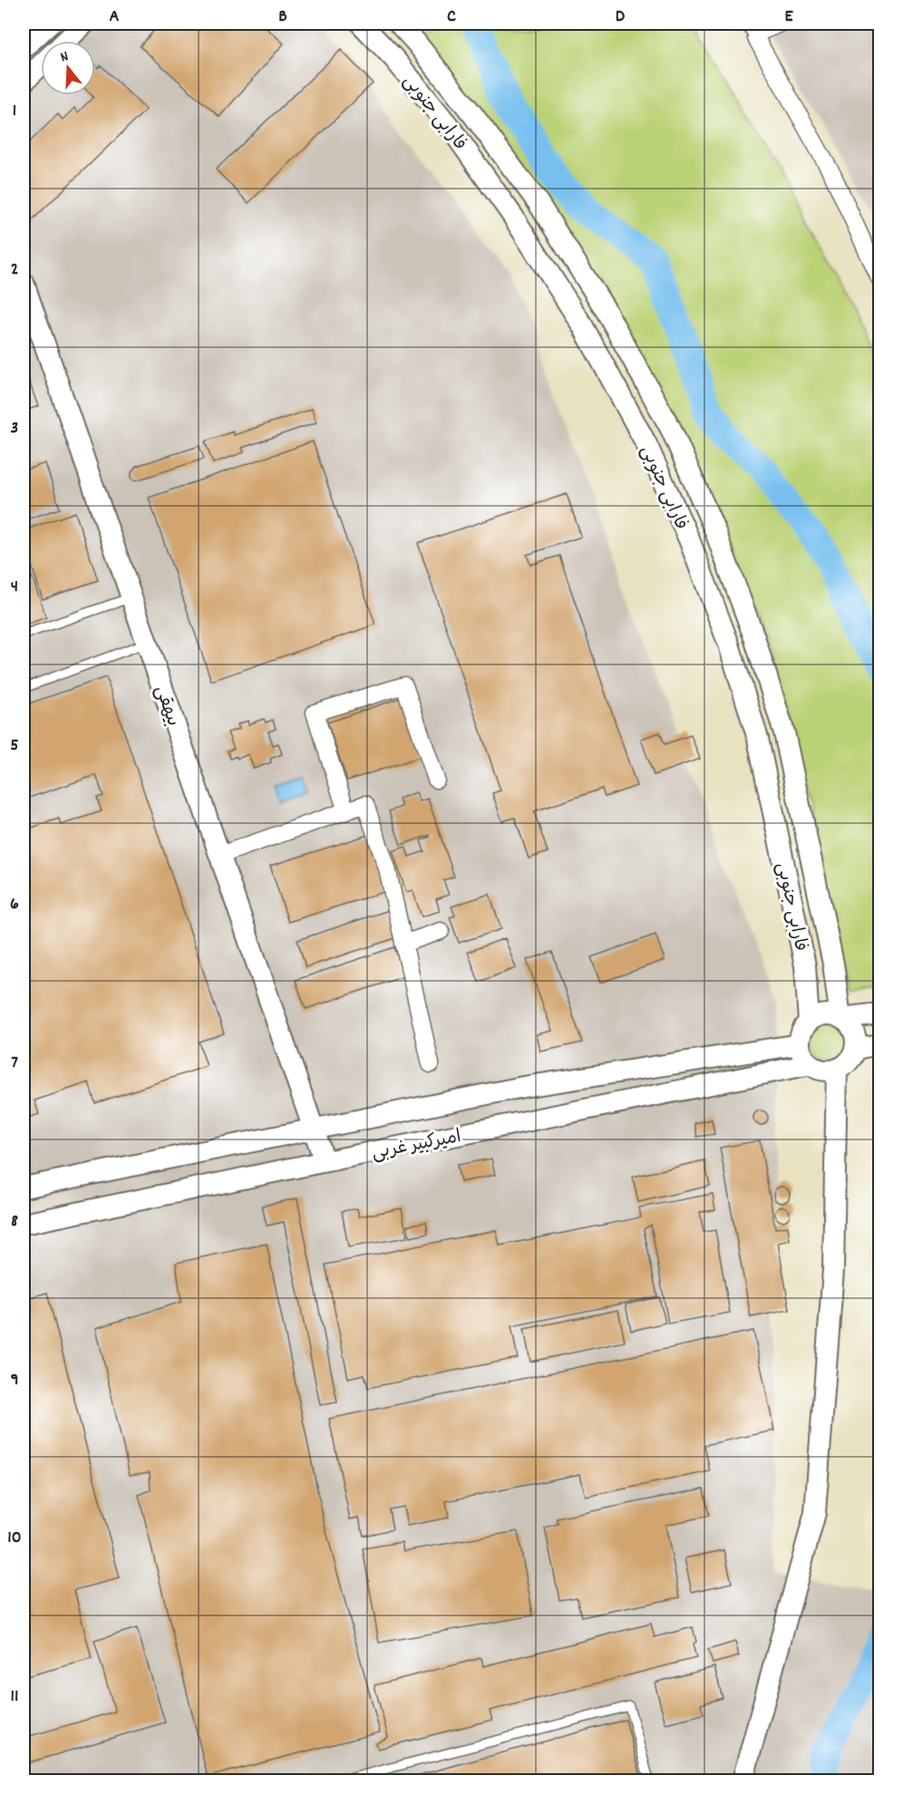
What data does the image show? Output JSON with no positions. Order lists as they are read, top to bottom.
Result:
{
  "streets": {
    "street": ["فارابی جنوبی", "بیهقی", "امیرکبیر غربی"]
  },
  "crossings": [
    ["فارابی جنوبی", "امیرکبیر غربی"],
    ["بیهقی", "امیرکبیر غربی"]
  ],
  "north": "top",
  "grid": {
    "columns": [
      "A",
      "B",
      "C",
      "D",
      "E"
    ],
    "rows": [
      "1",
      "2",
      "3",
      "4",
      "5",
      "6",
      "7",
      "8",
      "9",
      "10",
      "11"
    ]
  }
}
